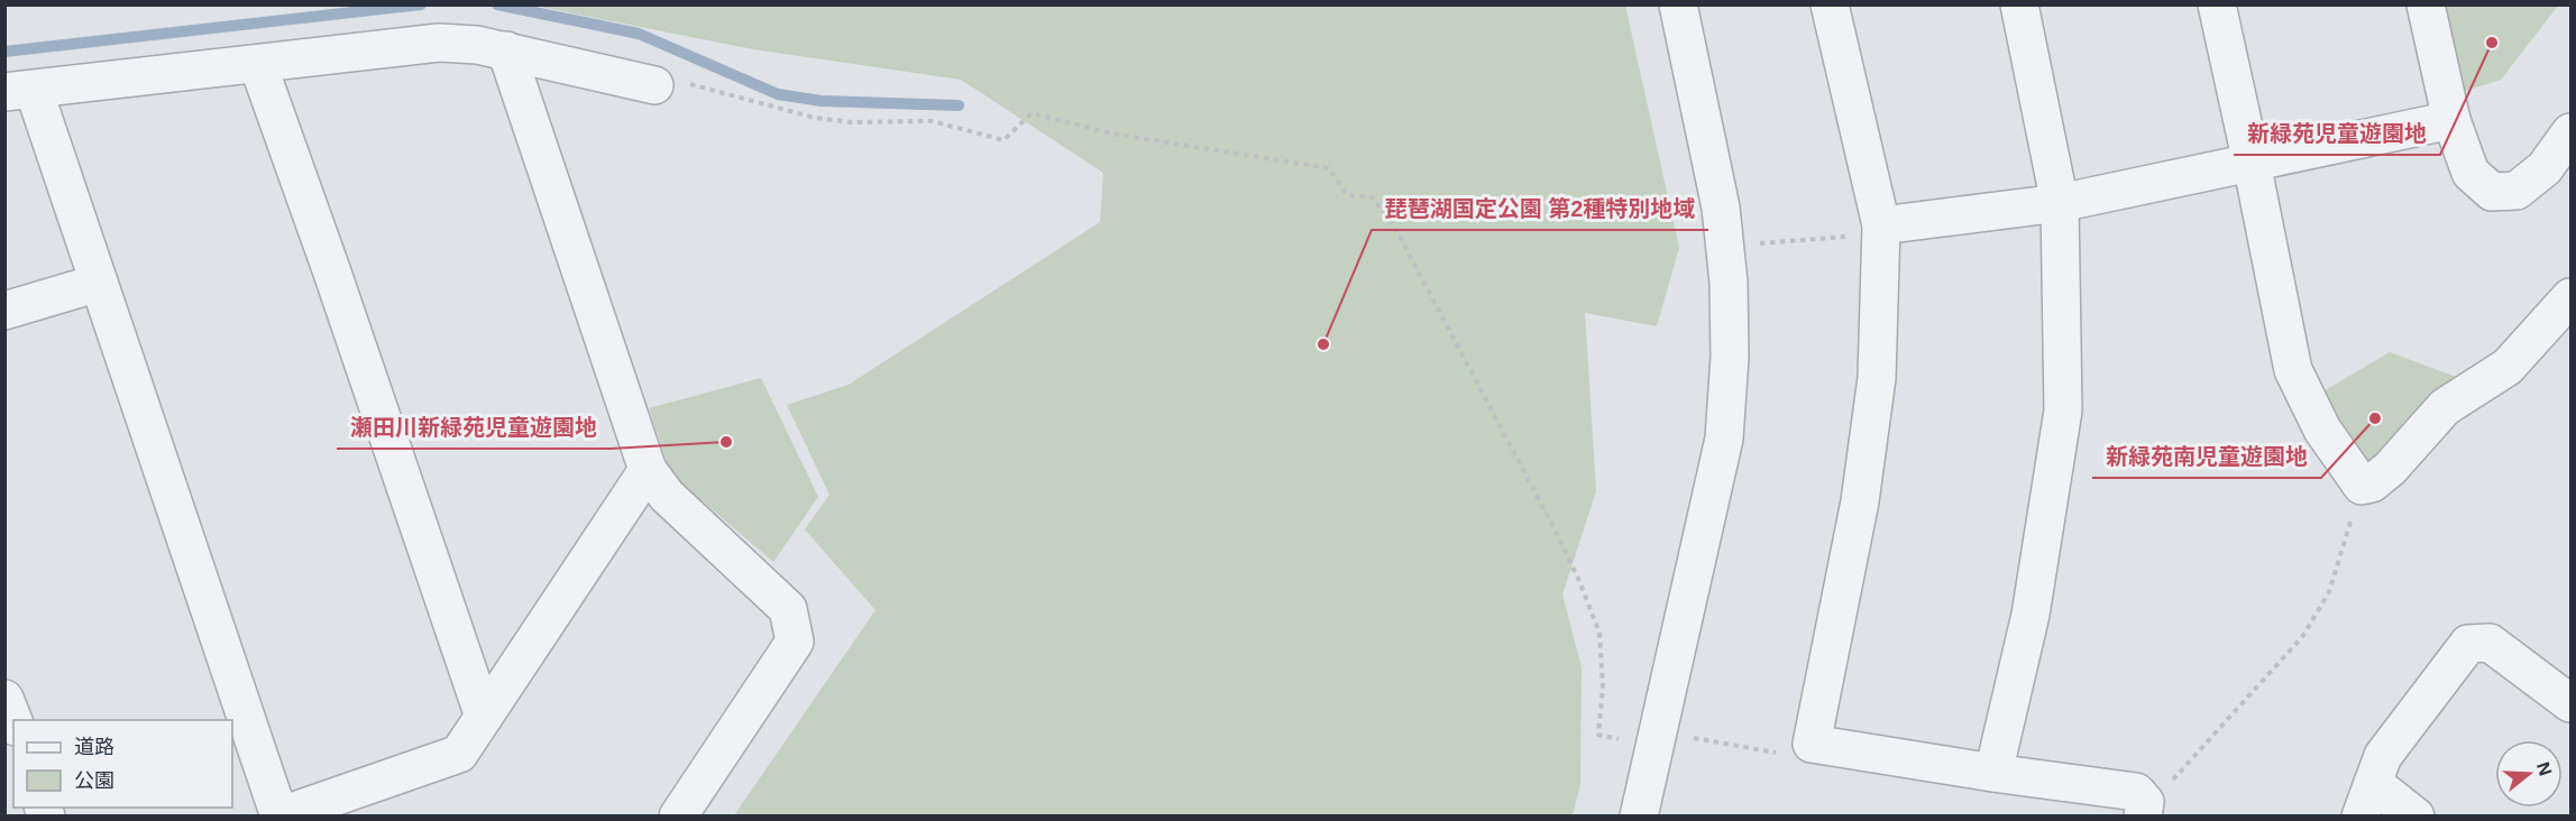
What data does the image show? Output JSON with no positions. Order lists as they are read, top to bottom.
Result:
{
  "places": [
    "新緑苑児童遊園地",
    "琵琶湖国定公園 第2種特別地域",
    "新緑苑南児童遊園地",
    "瀬田川新緑苑児童遊園地"
  ],
  "legend": ["道路", "公園"],
  "north": "right"
}
